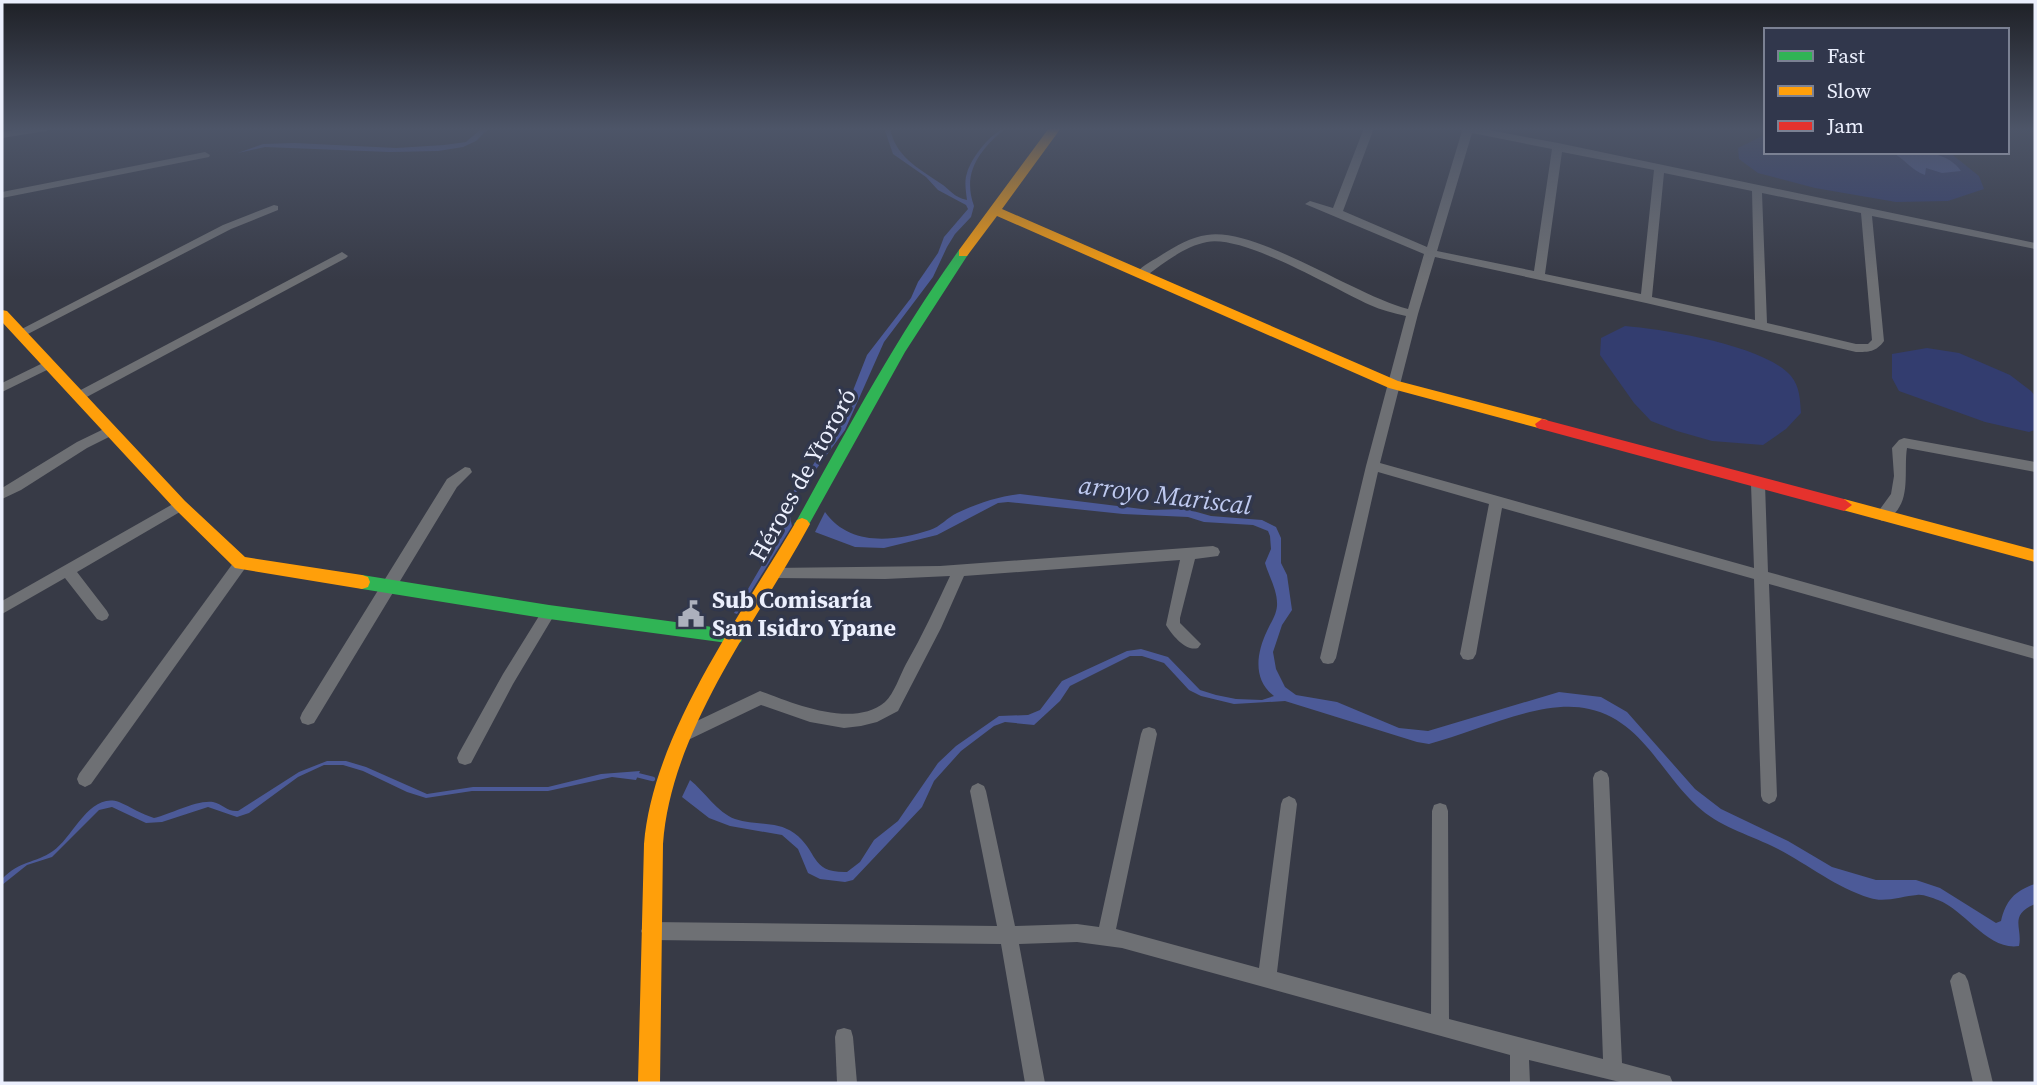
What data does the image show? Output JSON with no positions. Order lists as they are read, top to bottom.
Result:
{
  "streets": {
    "street": ["Héroes de Ytororó"]
  },
  "water": ["arroyo Mariscal"],
  "places": {
    "public building": ["Sub Comisaría San Isidro Ypane"]
  },
  "legend": ["Fast", "Slow", "Jam"]
}
